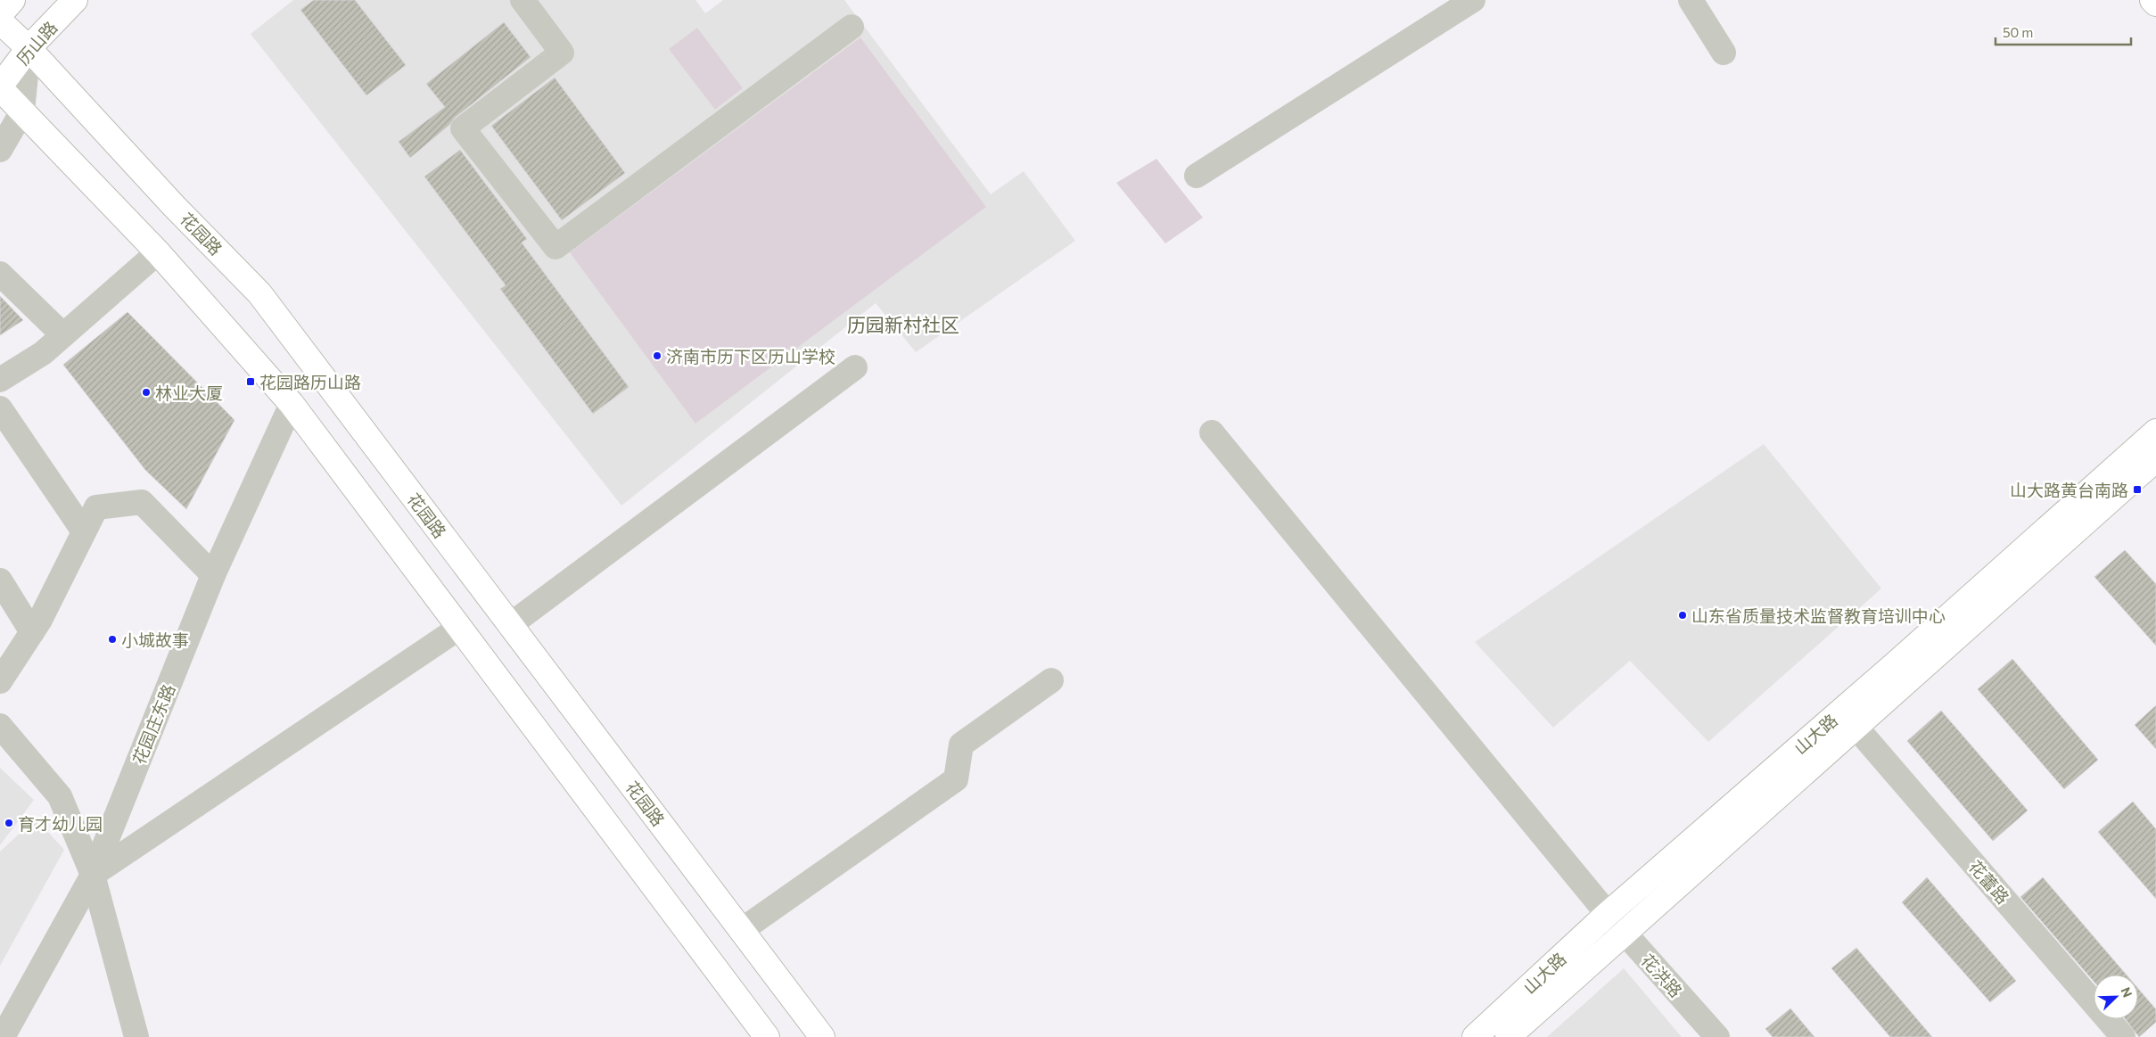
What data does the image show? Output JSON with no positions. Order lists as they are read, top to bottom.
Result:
{
  "streets": {
    "main road": ["历山路", "花园路", "山大路"],
    "street": ["花园庄东路", "花蕾路", "花洪路"]
  },
  "crossings": [
    ["历山路", "花园路"],
    ["山大路", "花蕾路"],
    ["山大路", "花洪路"]
  ],
  "districts": ["历园新村社区"],
  "places": {
    "other": [
      "济南市历下区历山学校",
      "林业大厦",
      "山东省质量技术监督教育培训中心",
      "小城故事",
      "育才幼儿园"
    ],
    "transit": ["花园路历山路", "山大路黄台南路"]
  },
  "scale_bar": "50 m",
  "north": "top right"
}
